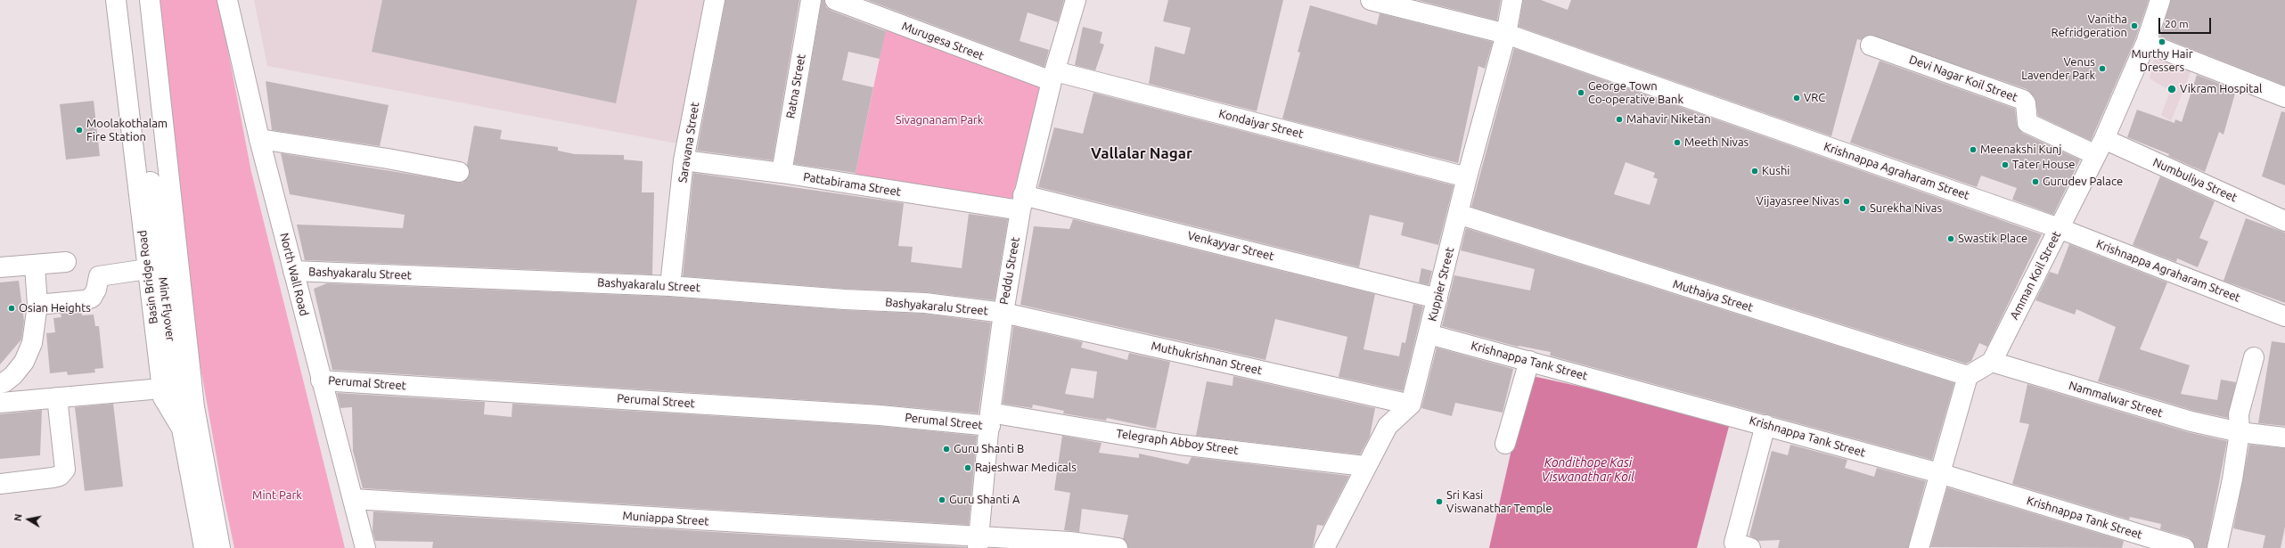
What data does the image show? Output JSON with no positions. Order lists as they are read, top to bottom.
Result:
{
  "streets": {
    "street": [
      "Murugesa Street",
      "Devi Nagar Koil Street",
      "Ratna Street",
      "Kondaiyar Street",
      "Saravana Street",
      "Krishnappa Agraharam Street",
      "Numbuliya Street",
      "Pattabirama Street",
      "Venkayyar Street",
      "Peddu Street",
      "Bashyakaralu Street",
      "North Wall Road",
      "Amman Koil Street",
      "Basin Bridge Road",
      "Kuppier Street",
      "Muthaiya Street",
      "Mint Flyover",
      "Muthukrishnan Street",
      "Krishnappa Tank Street",
      "Perumal Street",
      "Nammalwar Street",
      "Telegraph Abboy Street",
      "Muniappa Street"
    ]
  },
  "crossings": [
    ["Murugesa Street", "Kondaiyar Street"],
    ["Murugesa Street", "Peddu Street"],
    ["Devi Nagar Koil Street", "Numbuliya Street"],
    ["Devi Nagar Koil Street", "Amman Koil Street"],
    ["Ratna Street", "Pattabirama Street"],
    ["Kondaiyar Street", "Peddu Street"],
    ["Kondaiyar Street", "Kuppier Street"],
    ["Saravana Street", "Pattabirama Street"],
    ["Saravana Street", "Bashyakaralu Street"],
    ["Krishnappa Agraharam Street", "Amman Koil Street"],
    ["Krishnappa Agraharam Street", "Kuppier Street"],
    ["Numbuliya Street", "Amman Koil Street"],
    ["Pattabirama Street", "Venkayyar Street"],
    ["Pattabirama Street", "Peddu Street"],
    ["Venkayyar Street", "Peddu Street"],
    ["Venkayyar Street", "Kuppier Street"],
    ["Peddu Street", "Bashyakaralu Street"],
    ["Peddu Street", "Muthukrishnan Street"],
    ["Peddu Street", "Perumal Street"],
    ["Peddu Street", "Telegraph Abboy Street"],
    ["Peddu Street", "Muniappa Street"],
    ["Bashyakaralu Street", "North Wall Road"],
    ["Bashyakaralu Street", "Muthukrishnan Street"],
    ["North Wall Road", "Perumal Street"],
    ["North Wall Road", "Muniappa Street"],
    ["Amman Koil Street", "Nammalwar Street"],
    ["Basin Bridge Road", "Mint Flyover"],
    ["Kuppier Street", "Muthaiya Street"],
    ["Kuppier Street", "Muthukrishnan Street"],
    ["Kuppier Street", "Krishnappa Tank Street"],
    ["Perumal Street", "Telegraph Abboy Street"]
  ],
  "districts": ["Vallalar Nagar"],
  "water": ["Kondithope Kasi Viswanathar Koil"],
  "parks": ["Sivagnanam Park", "Mint Park"],
  "places": [
    "Vanitha Refridgeration",
    "Murthy Hair Dressers",
    "Venus Lavender Park",
    "Vikram Hospital",
    "George Town Co-operative Bank",
    "VRC",
    "Mahavir Niketan",
    "Moolakothalam Fire Station",
    "Meeth Nivas",
    "Meenakshi Kunj",
    "Tater House",
    "Kushi",
    "Gurudev Palace",
    "Vijayasree Nivas",
    "Surekha Nivas",
    "Swastik Place",
    "Osian Heights",
    "Guru Shanti B",
    "Rajeshwar Medicals",
    "Guru Shanti A",
    "Sri Kasi Viswanathar Temple"
  ],
  "scale_bar": "20 m",
  "north": "left"
}
